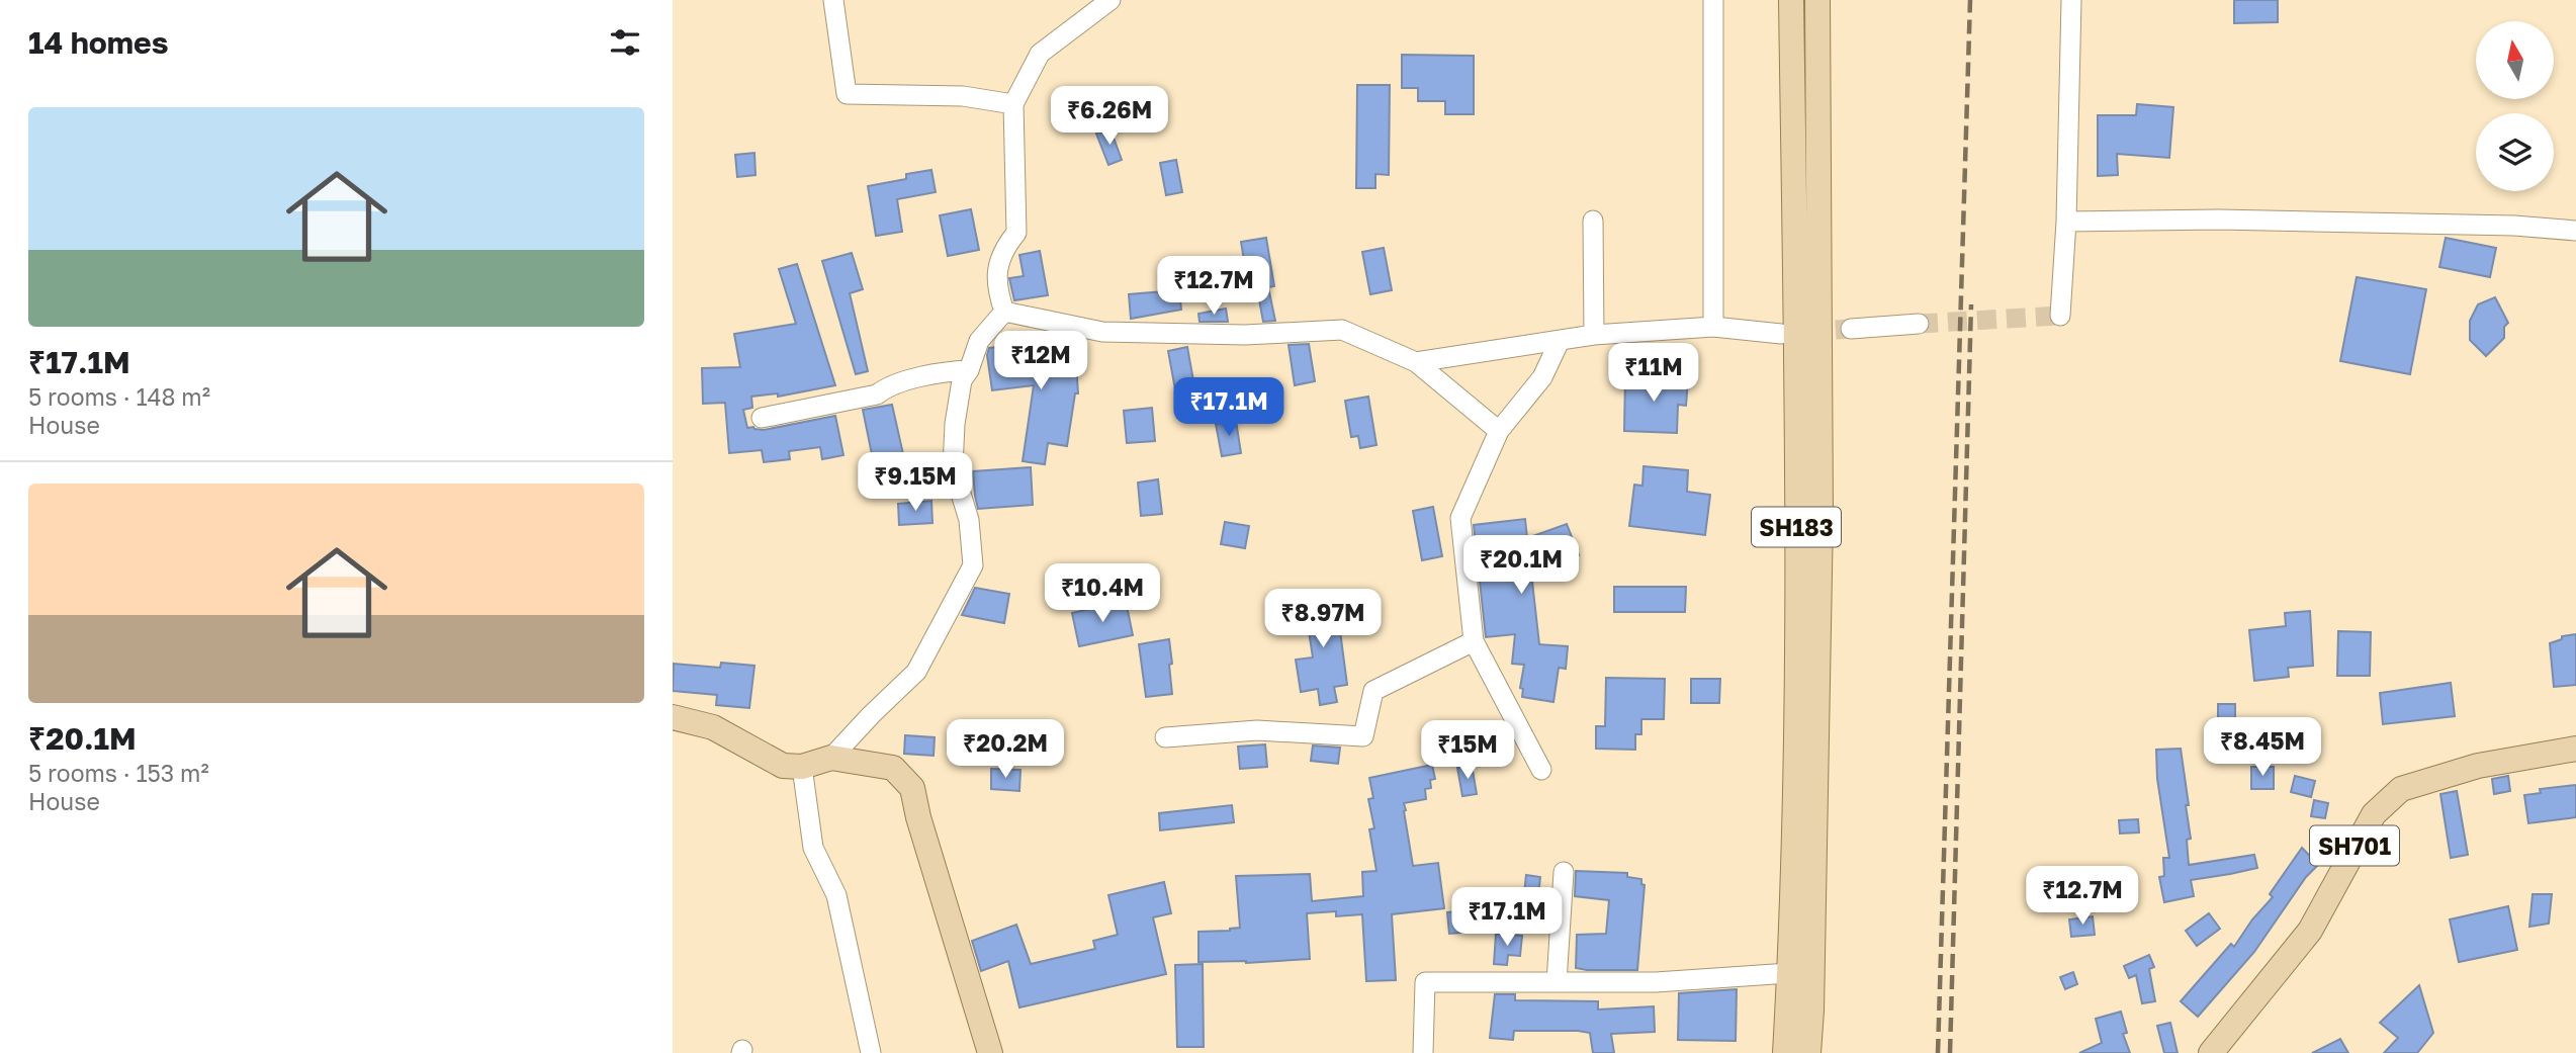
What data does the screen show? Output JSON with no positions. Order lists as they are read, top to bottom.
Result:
{
  "streets": {
    "main road": ["SH183", "SH701"]
  },
  "north": "top",
  "page": {
    "heading": "14 homes",
    "list": [
      {
        "name": "₹17.1M",
        "note": "5 rooms · 148 m² · House"
      },
      {
        "name": "₹20.1M",
        "note": "5 rooms · 153 m² · House"
      }
    ],
    "price": [
      "₹6.26M",
      "₹12.7M",
      "₹12M",
      "₹11M",
      "₹17.1M",
      "₹9.15M",
      "₹20.1M",
      "₹10.4M",
      "₹8.97M",
      "₹8.45M",
      "₹20.2M",
      "₹15M",
      "₹12.7M",
      "₹17.1M"
    ]
  }
}
